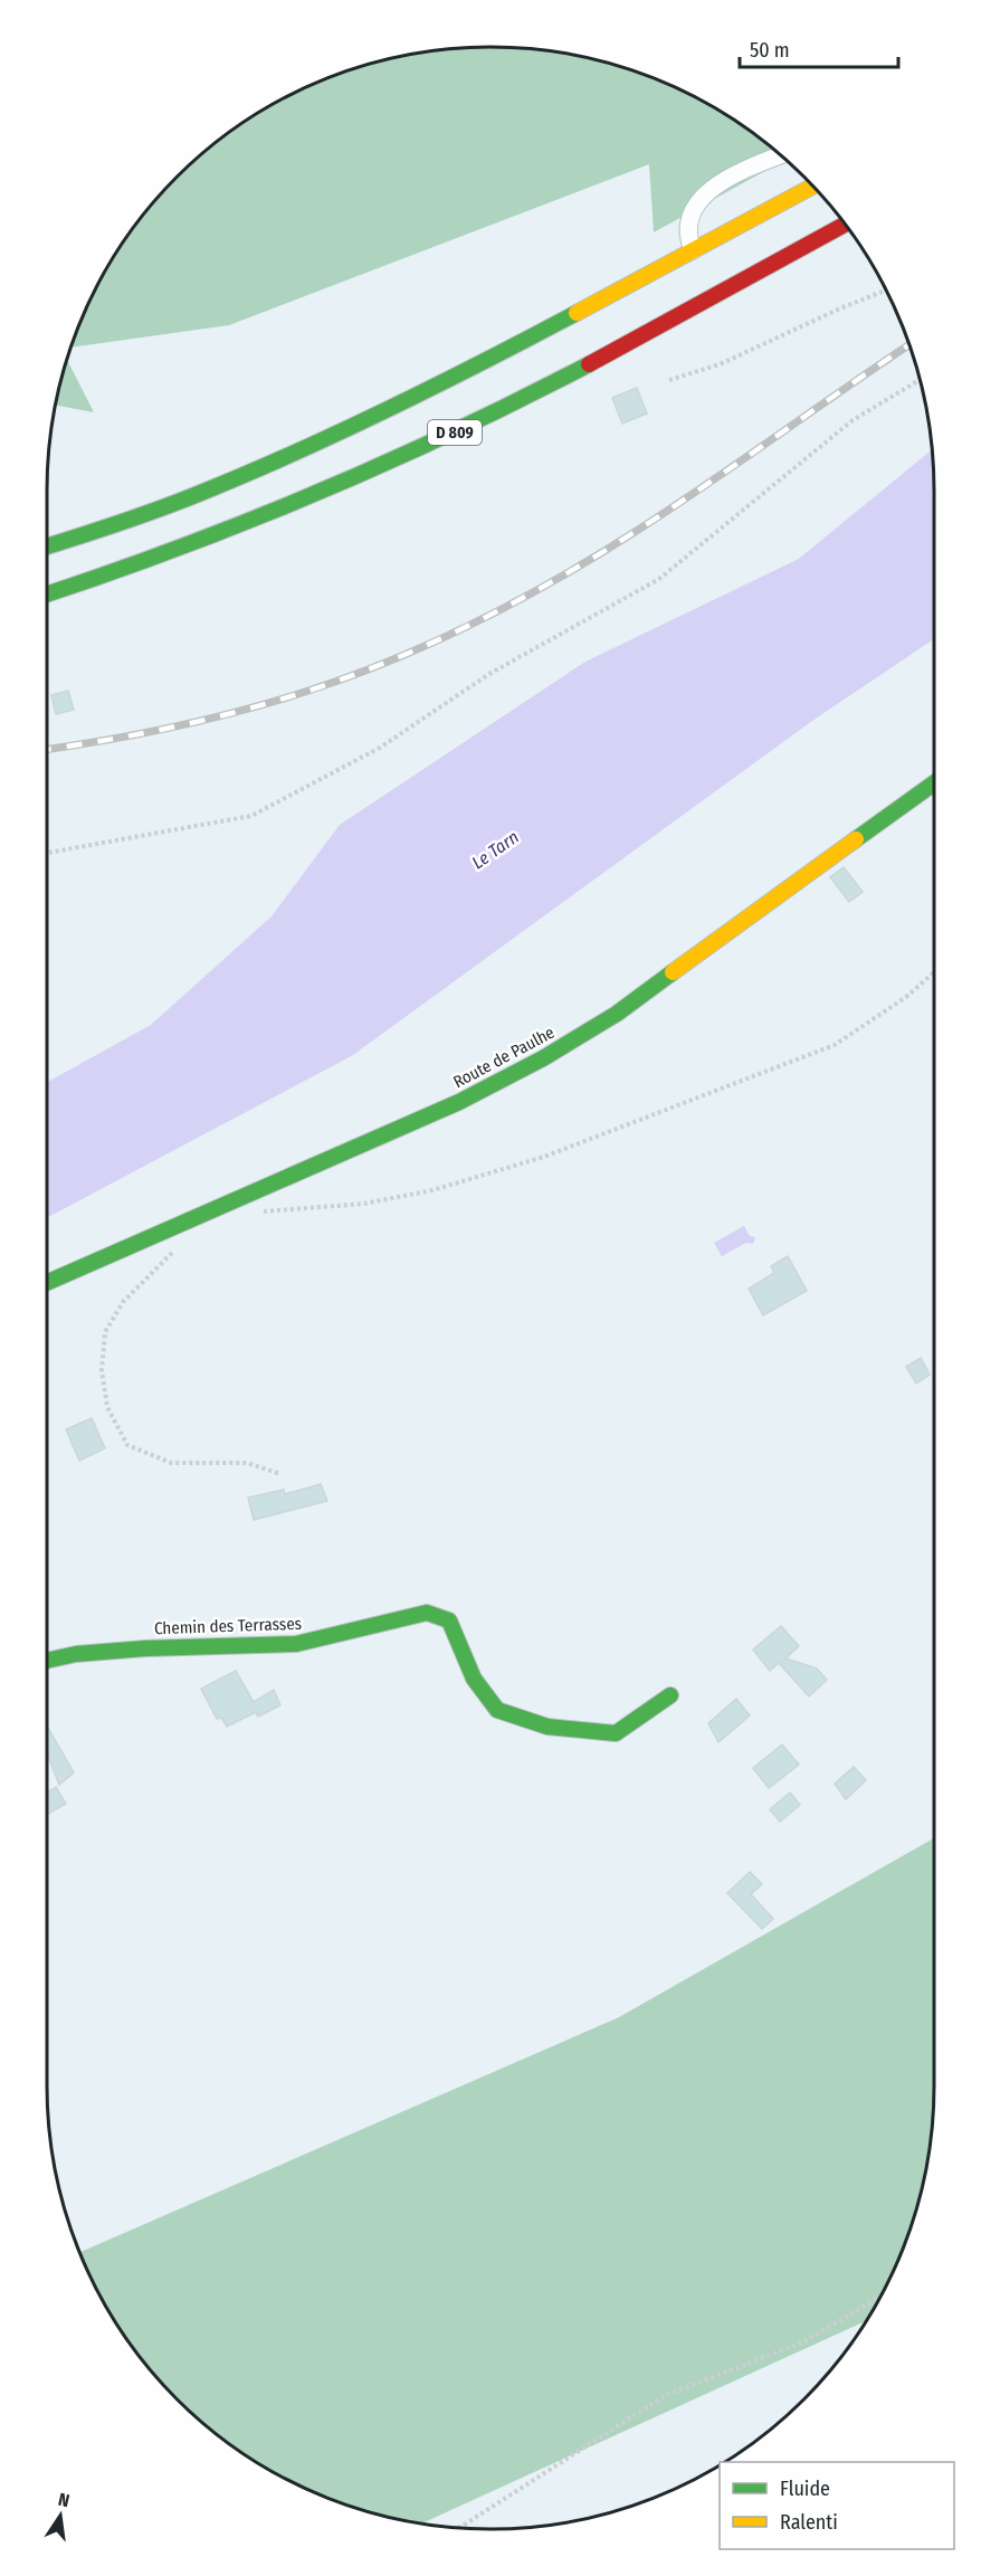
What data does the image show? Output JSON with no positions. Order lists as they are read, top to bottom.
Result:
{
  "streets": {
    "main road": ["D 809", "Route de Paulhe", "Chemin des Terrasses"]
  },
  "water": ["Le Tarn"],
  "legend": ["Fluide", "Ralenti"],
  "scale_bar": "50 m",
  "north": "top"
}
